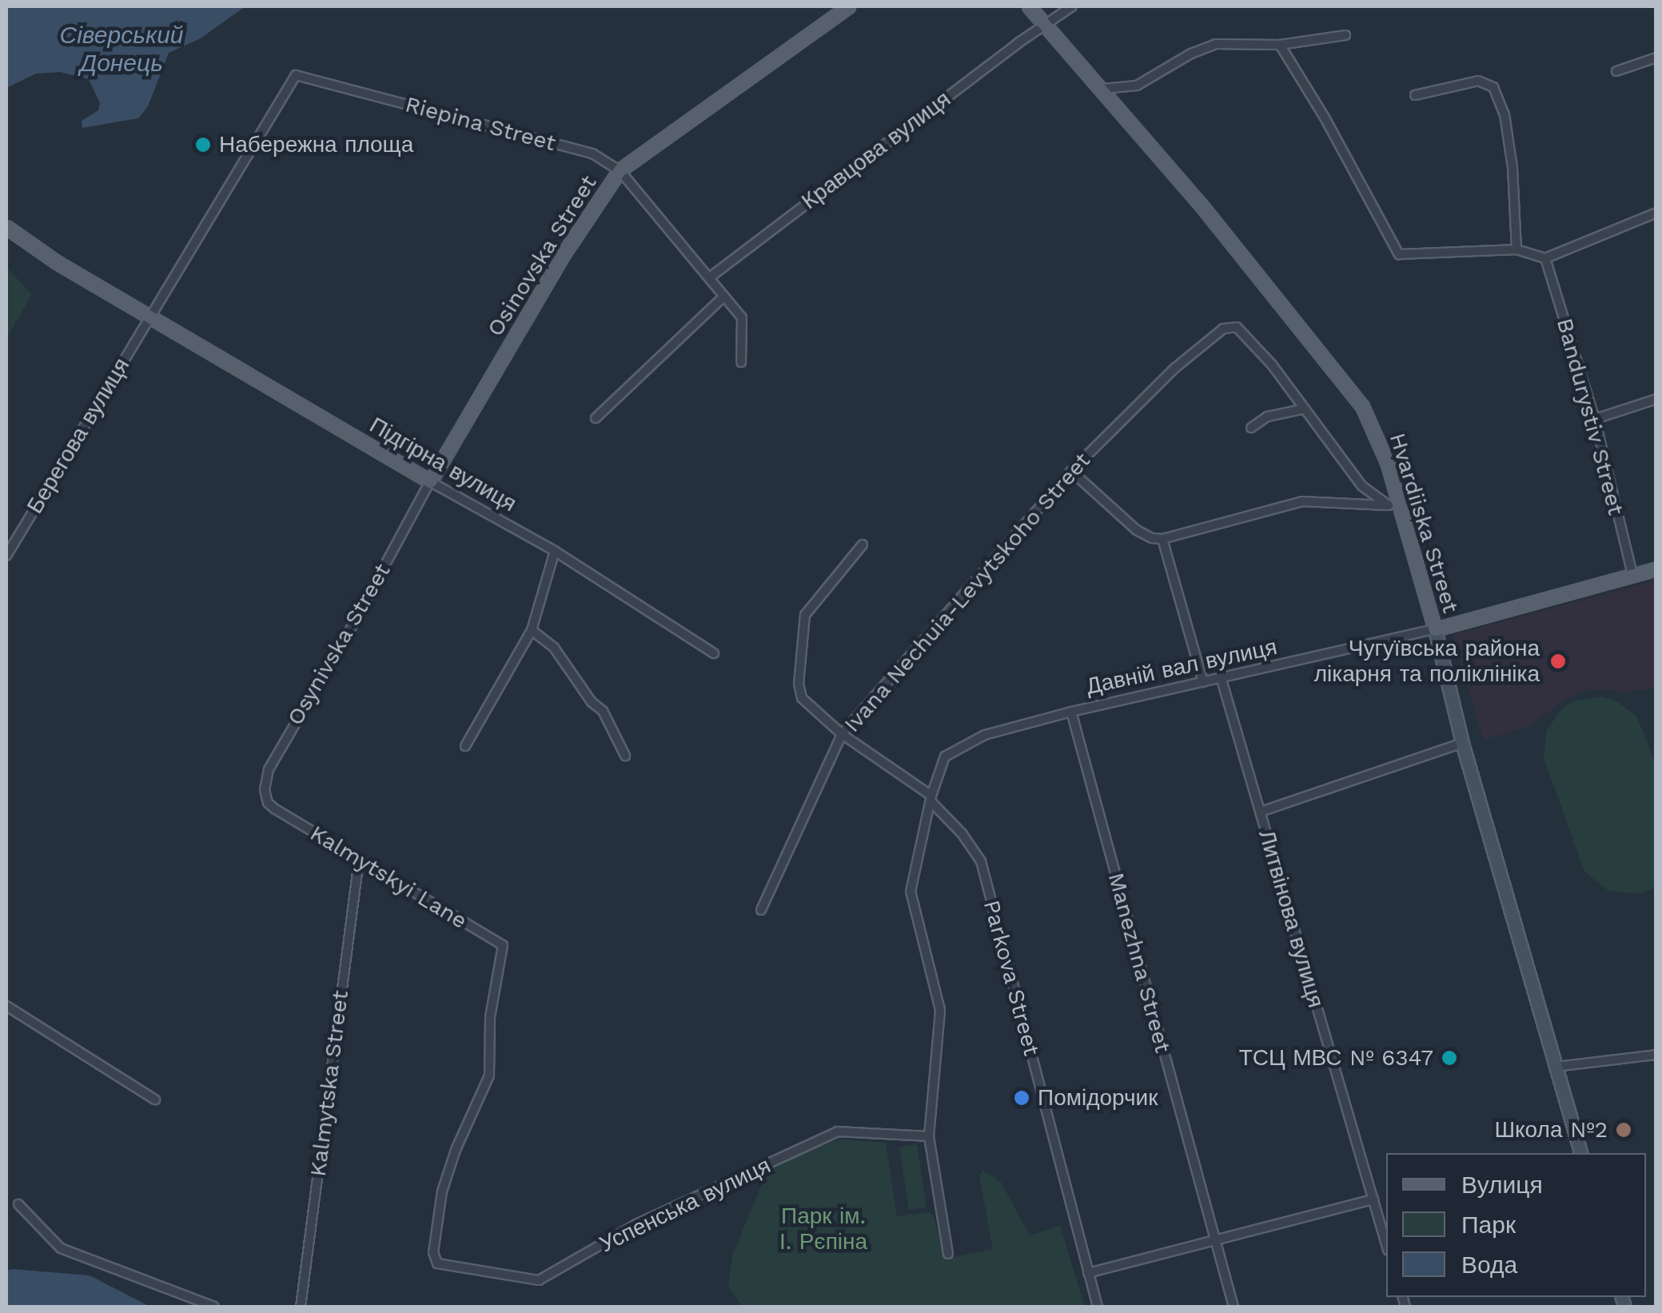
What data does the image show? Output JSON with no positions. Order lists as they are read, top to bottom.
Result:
{
  "streets": {
    "main road": [
      "Osinovska Street",
      "Підгірна вулиця",
      "Hvardiiska Street",
      "Давній вал вулиця"
    ],
    "street": [
      "Riepina Street",
      "Кравцова вулиця",
      "Bandurystiv Street",
      "Берегова вулиця",
      "Ivana Nechuia-Levytskoho Street",
      "Osynivska Street",
      "Kalmytskyi Lane",
      "Литвінова вулиця",
      "Manezhna Street",
      "Parkova Street",
      "Kalmytska Street",
      "Успенська вулиця"
    ]
  },
  "crossings": [
    ["Riepina Street", "Кравцова вулиця"],
    ["Riepina Street", "Osinovska Street"],
    ["Riepina Street", "Берегова вулиця"],
    ["Riepina Street", "Підгірна вулиця"],
    ["Кравцова вулиця", "Hvardiiska Street"],
    ["Osinovska Street", "Підгірна вулиця"],
    ["Osinovska Street", "Osynivska Street"],
    ["Bandurystiv Street", "Давній вал вулиця"],
    ["Берегова вулиця", "Підгірна вулиця"],
    ["Підгірна вулиця", "Osynivska Street"],
    ["Hvardiiska Street", "Давній вал вулиця"],
    ["Ivana Nechuia-Levytskoho Street", "Parkova Street"],
    ["Osynivska Street", "Kalmytskyi Lane"],
    ["Давній вал вулиця", "Литвінова вулиця"],
    ["Давній вал вулиця", "Manezhna Street"],
    ["Давній вал вулиця", "Parkova Street"],
    ["Давній вал вулиця", "Успенська вулиця"],
    ["Kalmytskyi Lane", "Kalmytska Street"],
    ["Kalmytskyi Lane", "Успенська вулиця"]
  ],
  "water": ["Сіверський Донець"],
  "parks": ["Парк ім. І. Рєпіна"],
  "places": [
    "Набережна площа",
    "Чугуївська района лікарня та поліклініка",
    "ТСЦ МВС № 6347",
    "Помідорчик",
    "Школа №2"
  ],
  "legend": ["Вулиця", "Парк", "Вода"]
}
